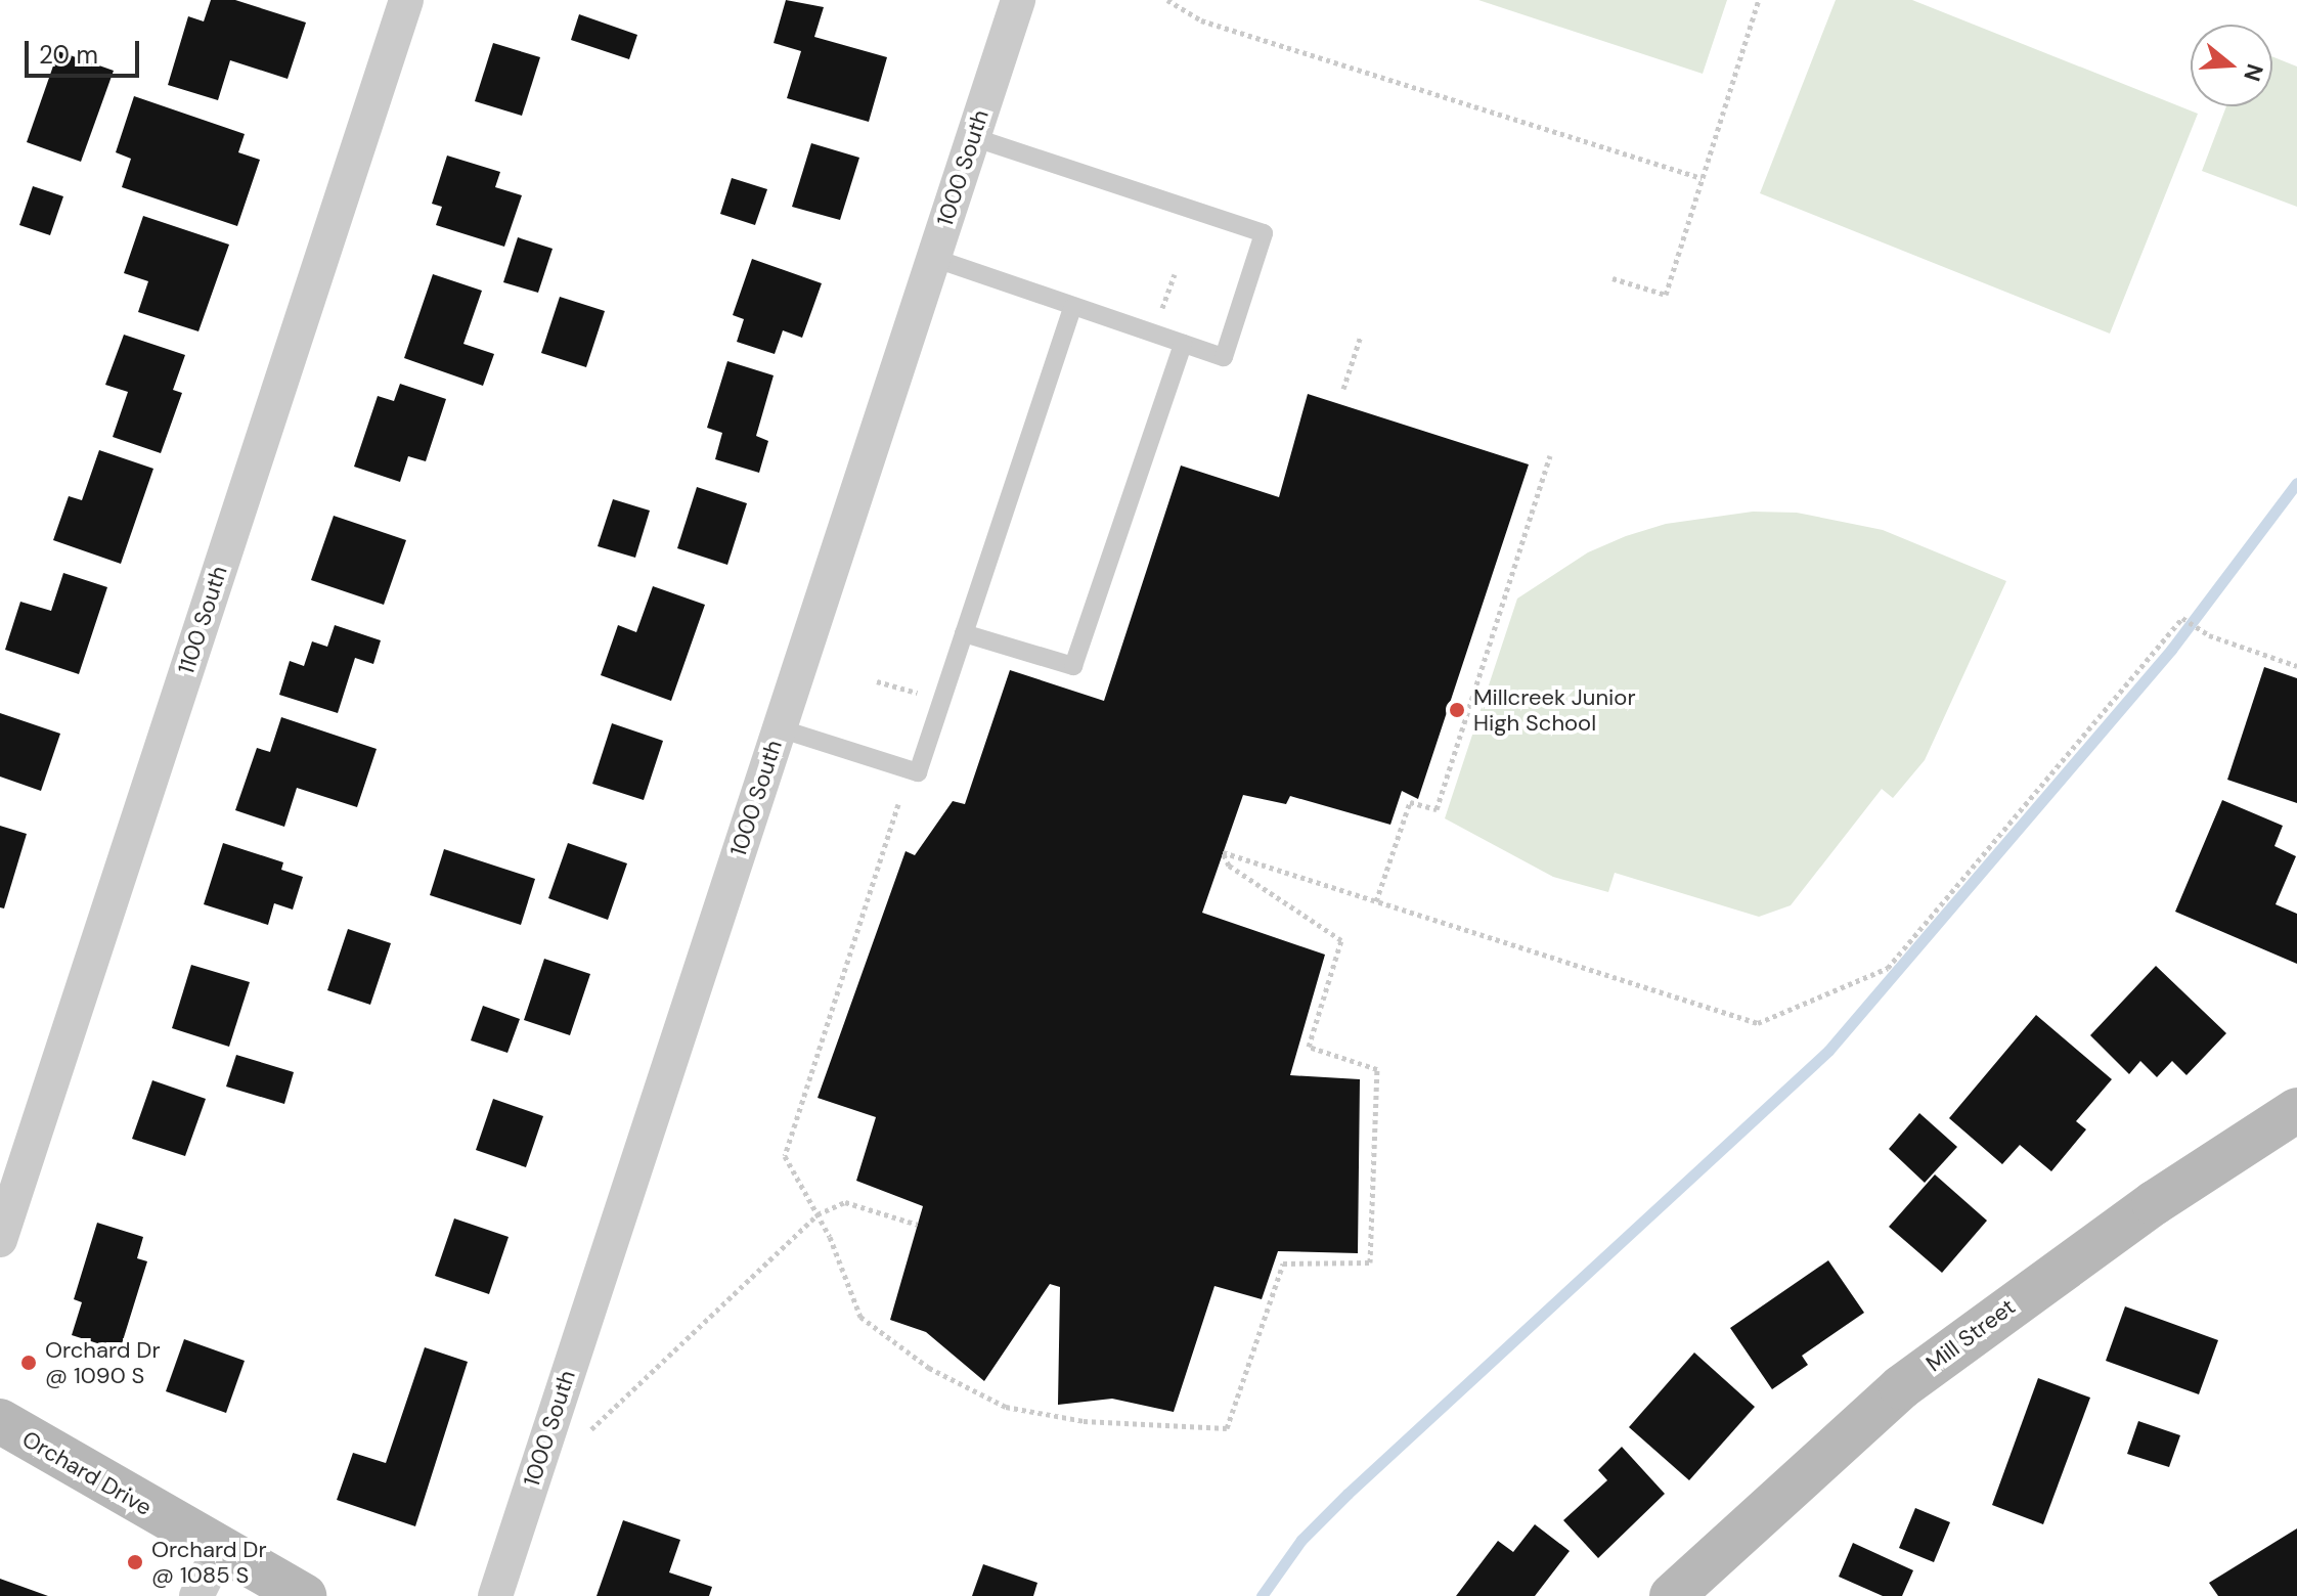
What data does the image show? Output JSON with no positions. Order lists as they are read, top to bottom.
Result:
{
  "streets": {
    "street": [
      "1000 South",
      "1100 South",
      "Mill Street",
      "Orchard Drive"
    ]
  },
  "places": ["Millcreek Junior High School", "Orchard Dr @ 1090 S", "Orchard Dr @ 1085 S"],
  "scale_bar": "20 m",
  "north": "right"
}
